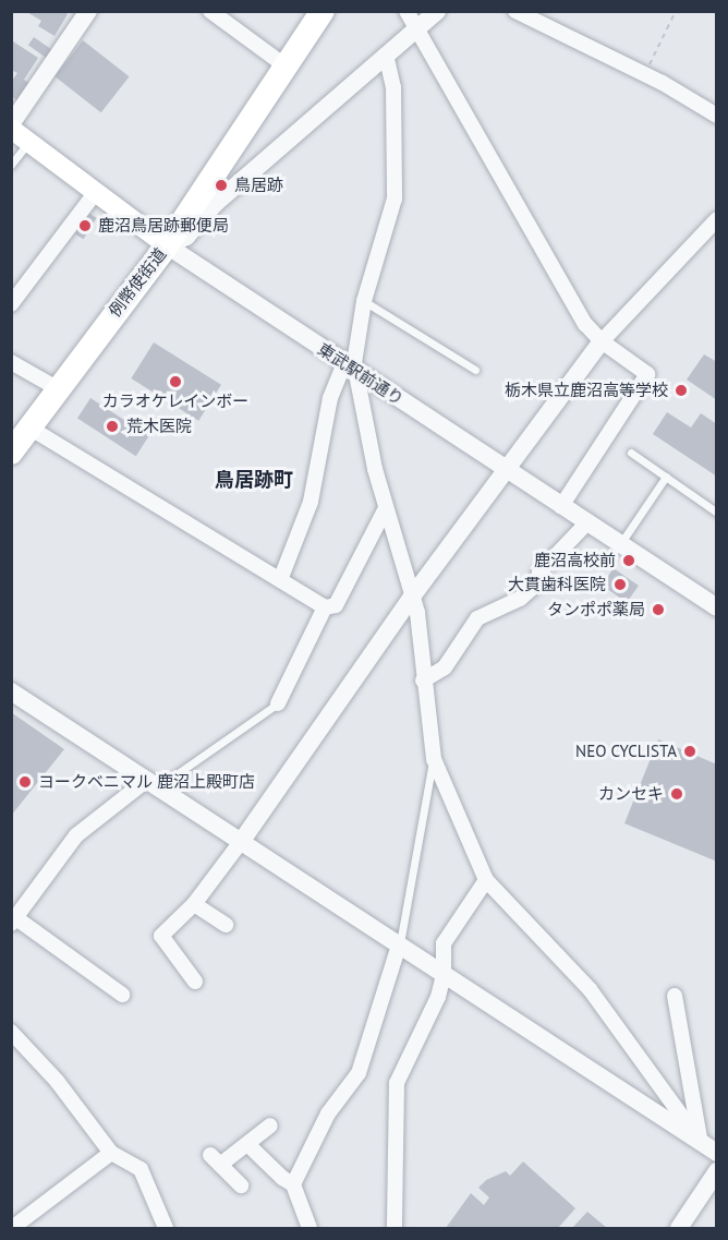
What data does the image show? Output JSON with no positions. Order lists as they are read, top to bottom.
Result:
{
  "streets": {
    "highway": ["例幣使街道"],
    "main road": ["東武駅前通り"]
  },
  "crossings": [
    ["例幣使街道", "東武駅前通り"]
  ],
  "districts": ["鳥居跡町"],
  "places": [
    "鳥居跡",
    "鹿沼鳥居跡郵便局",
    "カラオケレインボー",
    "栃木県立鹿沼高等学校",
    "荒木医院",
    "鹿沼高校前",
    "大貫歯科医院",
    "タンポポ薬局",
    "NEO CYCLISTA",
    "ヨークベニマル 鹿沼上殿町店",
    "カンセキ"
  ]
}
